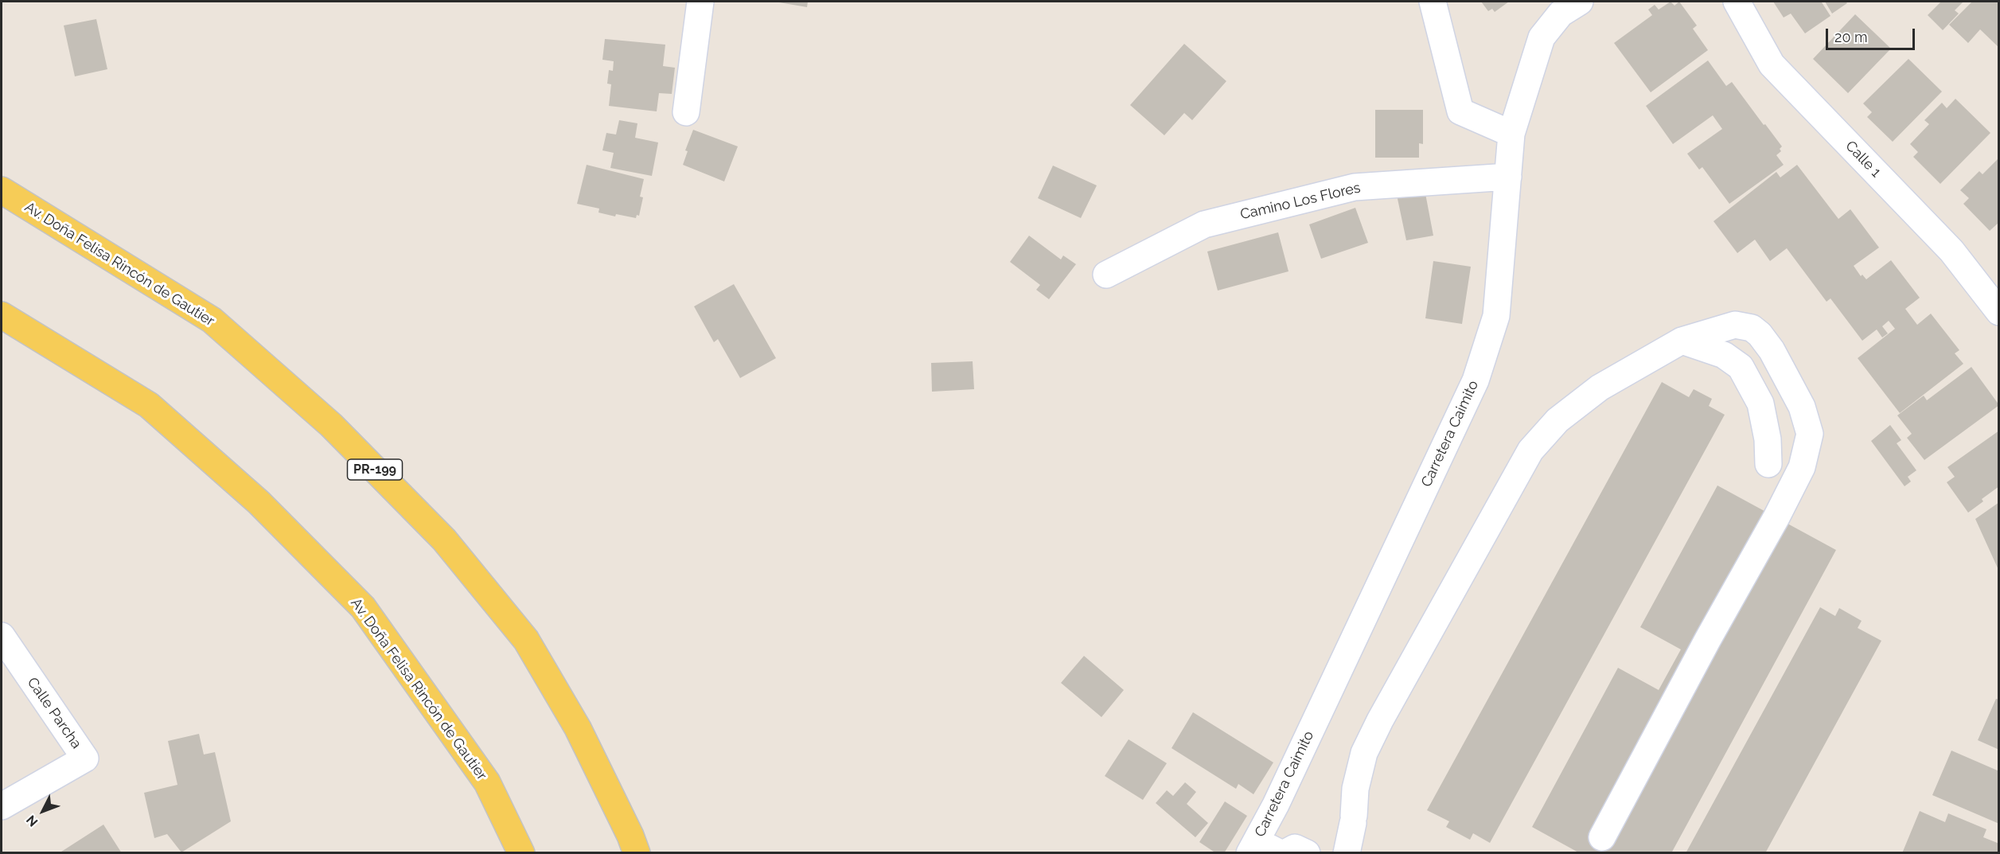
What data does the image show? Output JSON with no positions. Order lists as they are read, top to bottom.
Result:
{
  "streets": {
    "main road": ["Av. Doña Felisa Rincón de Gautier", "PR-199"],
    "street": [
      "Calle 1",
      "Camino Los Flores",
      "Carretera Caimito",
      "Calle Parcha"
    ]
  },
  "crossings": [
    ["Camino Los Flores", "Carretera Caimito"]
  ],
  "scale_bar": "20 m",
  "north": "bottom left"
}
